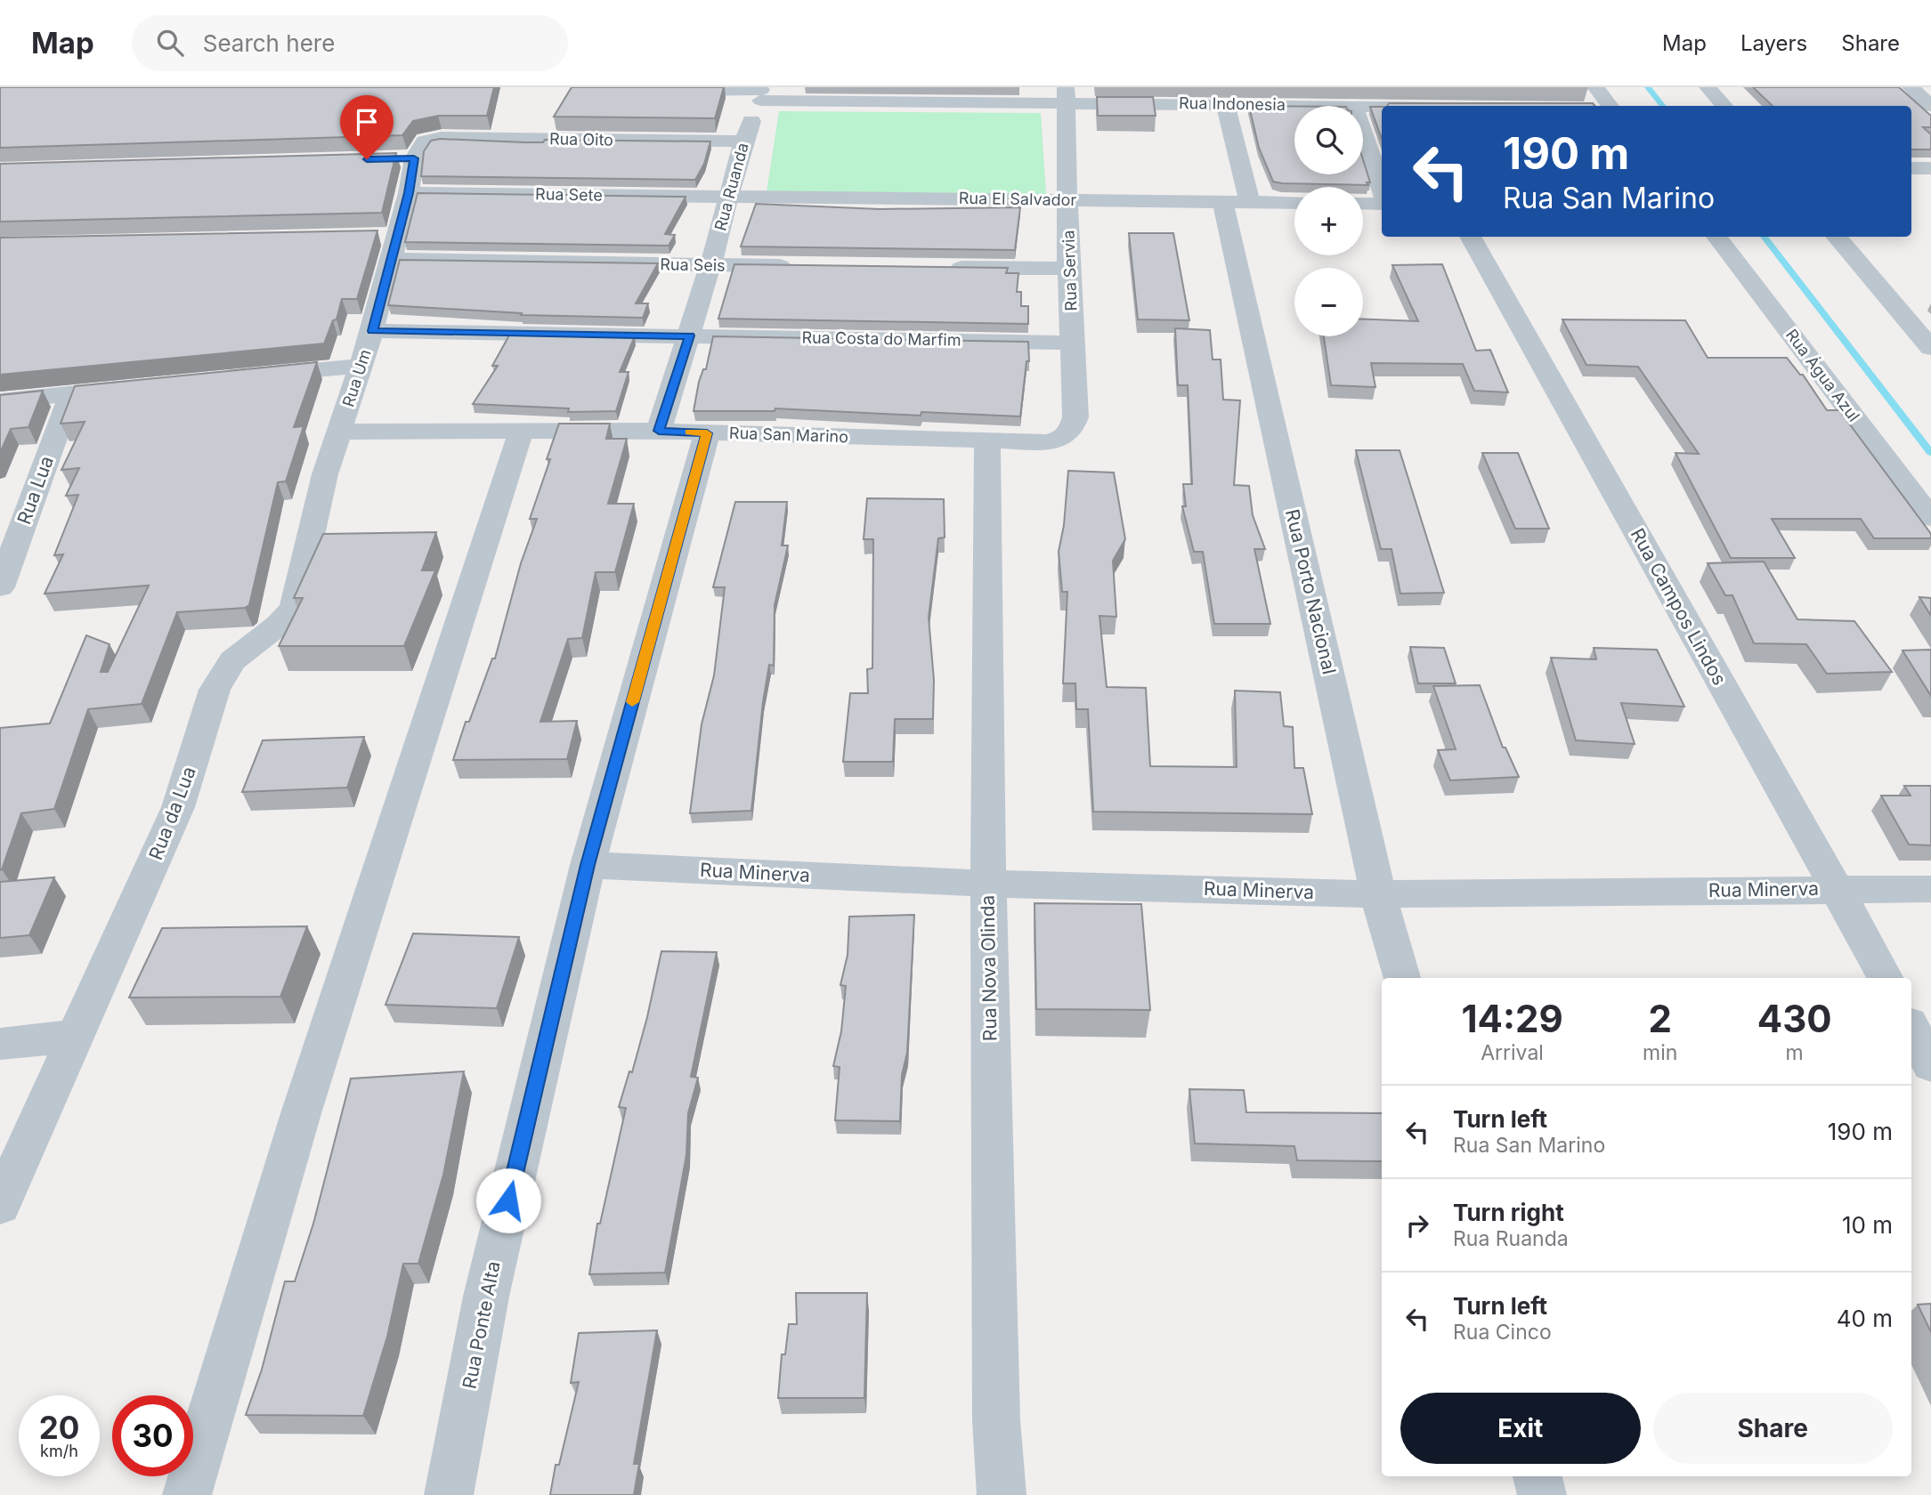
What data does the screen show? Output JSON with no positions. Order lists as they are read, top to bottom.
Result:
{
  "streets": {
    "street": [
      "Rua Indonesia",
      "Rua Oito",
      "Rua Ruanda",
      "Rua Sete",
      "Rua El Salvador",
      "Rua Seis",
      "Rua Servia",
      "Rua Costa do Marfim",
      "Rua Água Azul",
      "Rua Um",
      "Rua San Marino",
      "Rua Lua",
      "Rua Porto Nacional",
      "Rua Campos Lindos",
      "Rua da Lua",
      "Rua Minerva",
      "Rua Nova Olinda",
      "Rua Ponte Alta"
    ]
  },
  "crossings": [
    ["Rua Indonesia", "Rua Ruanda"],
    ["Rua Indonesia", "Rua Servia"],
    ["Rua Indonesia", "Rua Porto Nacional"],
    ["Rua Oito", "Rua Ruanda"],
    ["Rua Oito", "Rua Um"],
    ["Rua Ruanda", "Rua Sete"],
    ["Rua Ruanda", "Rua El Salvador"],
    ["Rua Ruanda", "Rua Seis"],
    ["Rua Ruanda", "Rua Costa do Marfim"],
    ["Rua Ruanda", "Rua San Marino"],
    ["Rua Sete", "Rua El Salvador"],
    ["Rua Sete", "Rua Um"],
    ["Rua El Salvador", "Rua Servia"],
    ["Rua El Salvador", "Rua Porto Nacional"],
    ["Rua Seis", "Rua Um"],
    ["Rua Servia", "Rua Costa do Marfim"],
    ["Rua Servia", "Rua San Marino"],
    ["Rua Costa do Marfim", "Rua Um"],
    ["Rua Um", "Rua San Marino"],
    ["Rua Um", "Rua da Lua"],
    ["Rua San Marino", "Rua da Lua"],
    ["Rua San Marino", "Rua Nova Olinda"],
    ["Rua San Marino", "Rua Ponte Alta"],
    ["Rua Porto Nacional", "Rua Minerva"],
    ["Rua Campos Lindos", "Rua Minerva"],
    ["Rua Minerva", "Rua Nova Olinda"],
    ["Rua Minerva", "Rua Ponte Alta"]
  ],
  "page": {
    "header": "Map",
    "search": "Search here",
    "nav": ["Map", "Layers", "Share"],
    "map_buttons": ["+", "−"],
    "turn": ["190 m", "Rua San Marino"],
    "eta": [
      "14:29",
      "Arrival",
      "2",
      "min",
      "430",
      "m"
    ],
    "list": [
      {
        "name": "Turn left",
        "note": "Rua San Marino",
        "value": "190 m"
      },
      {
        "name": "Turn right",
        "note": "Rua Ruanda",
        "value": "10 m"
      },
      {
        "name": "Turn left",
        "note": "Rua Cinco",
        "value": "40 m"
      }
    ],
    "buttons": ["Exit", "Share"],
    "speed": "20 km/h",
    "limit": "30"
  }
}
